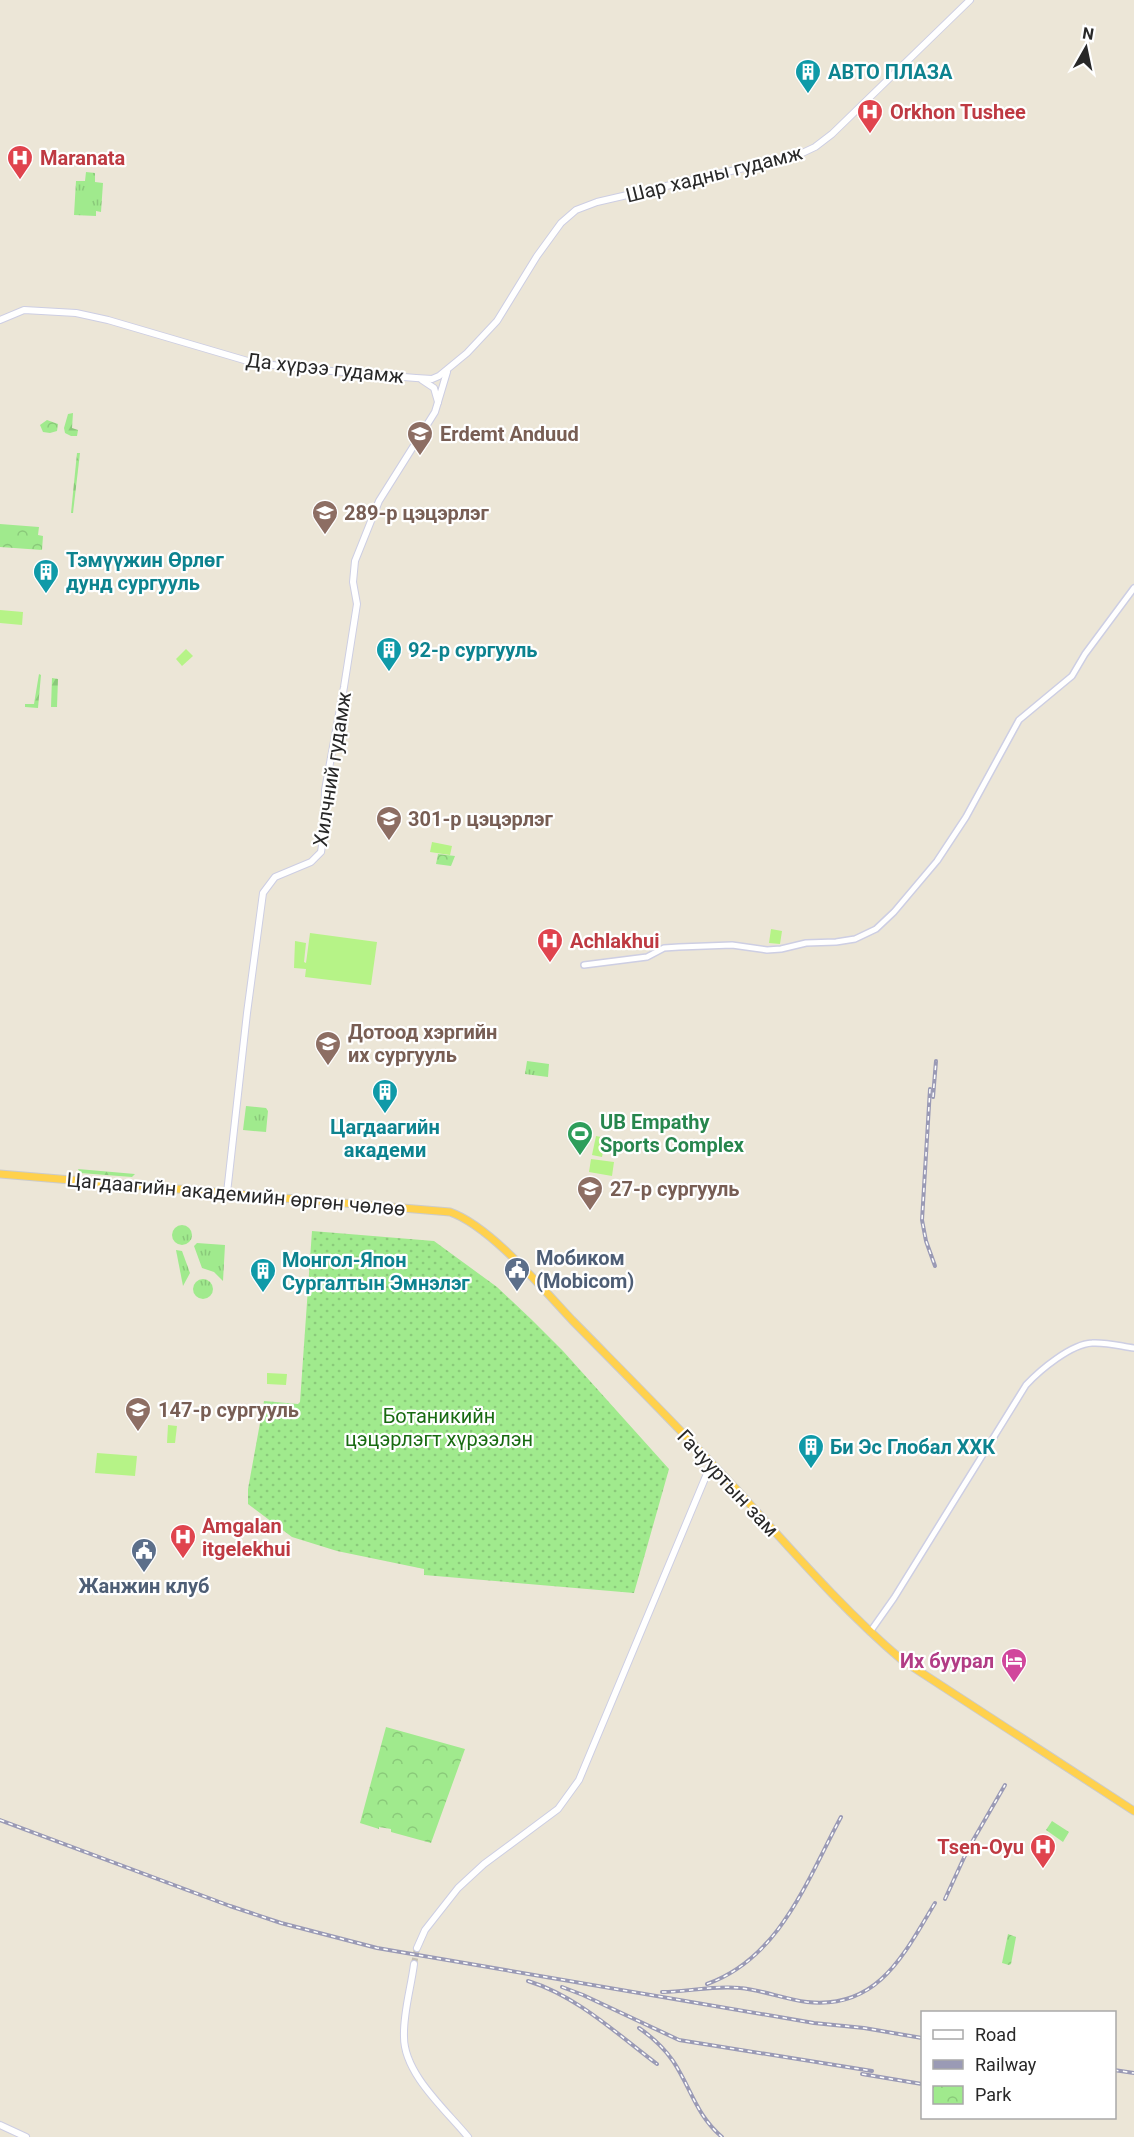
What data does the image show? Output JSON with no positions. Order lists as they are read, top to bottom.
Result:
{
  "streets": {
    "highway": ["Цагдаагийн академийн өргөн чөлөө", "Гачууртын зам"],
    "main road": ["Шар хадны гудамж", "Да хүрээ гудамж", "Хилчний гудамж"]
  },
  "crossings": [
    ["Шар хадны гудамж", "Хилчний гудамж"],
    ["Хилчний гудамж", "Цагдаагийн академийн өргөн чөлөө"],
    ["Цагдаагийн академийн өргөн чөлөө", "Гачууртын зам"]
  ],
  "parks": ["Ботаникийн цэцэрлэгт хүрээлэн"],
  "places": {
    "building": [
      "АВТО ПЛАЗА",
      "Тэмүүжин Өрлөг дунд сургууль",
      "92-р сургууль",
      "Цагдаагийн академи",
      "Монгол-Япон Сургалтын Эмнэлэг",
      "Би Эс Глобал ХХК"
    ],
    "hospital": [
      "Orkhon Tushee",
      "Maranata",
      "Achlakhui",
      "Amgalan itgelekhui",
      "Tsen-Oyu"
    ],
    "school or university": [
      "Erdemt Anduud",
      "289-р цэцэрлэг",
      "301-р цэцэрлэг",
      "Дотоод хэргийн их сургууль",
      "27-р сургууль",
      "147-р сургууль"
    ],
    "sports": ["UB Empathy Sports Complex"],
    "public building": ["Мобиком (Mobicom)", "Жанжин клуб"],
    "hotel": ["Их буурал"]
  },
  "legend": ["Road", "Railway", "Park"],
  "north": "top"
}
